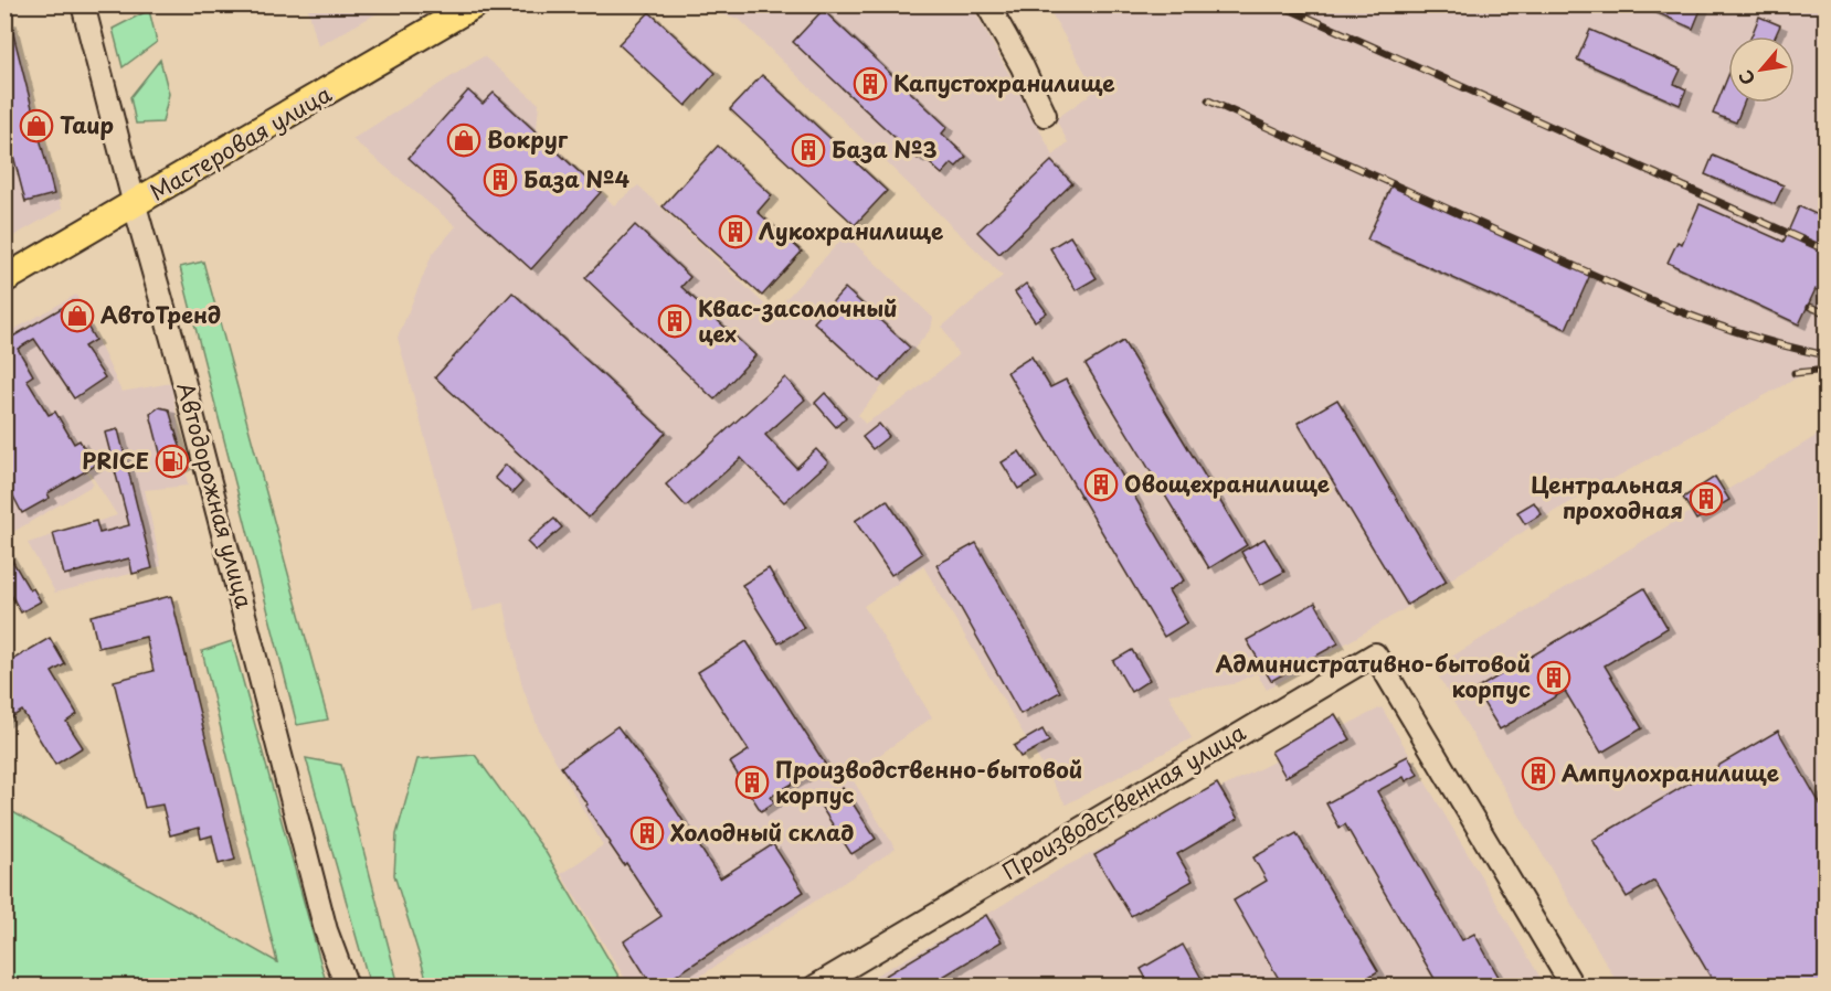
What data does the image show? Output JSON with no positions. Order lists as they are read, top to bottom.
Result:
{
  "streets": {
    "main road": ["Мастеровая улица"],
    "street": ["Автодорожная улица", "Производственная улица"]
  },
  "crossings": [
    ["Мастеровая улица", "Автодорожная улица"]
  ],
  "places": {
    "building": [
      "Капустохранилище",
      "База №3",
      "База №4",
      "Лукохранилище",
      "Квас-засолочный цех",
      "Овощехранилище",
      "Центральная проходная",
      "Административно-бытовой корпус",
      "Ампулохранилище",
      "Производственно-бытовой корпус",
      "Холодный склад"
    ],
    "shop": ["Таир", "Вокруг", "АвтоТренд"],
    "fuel station": ["PRICE"]
  },
  "north": "bottom left"
}
